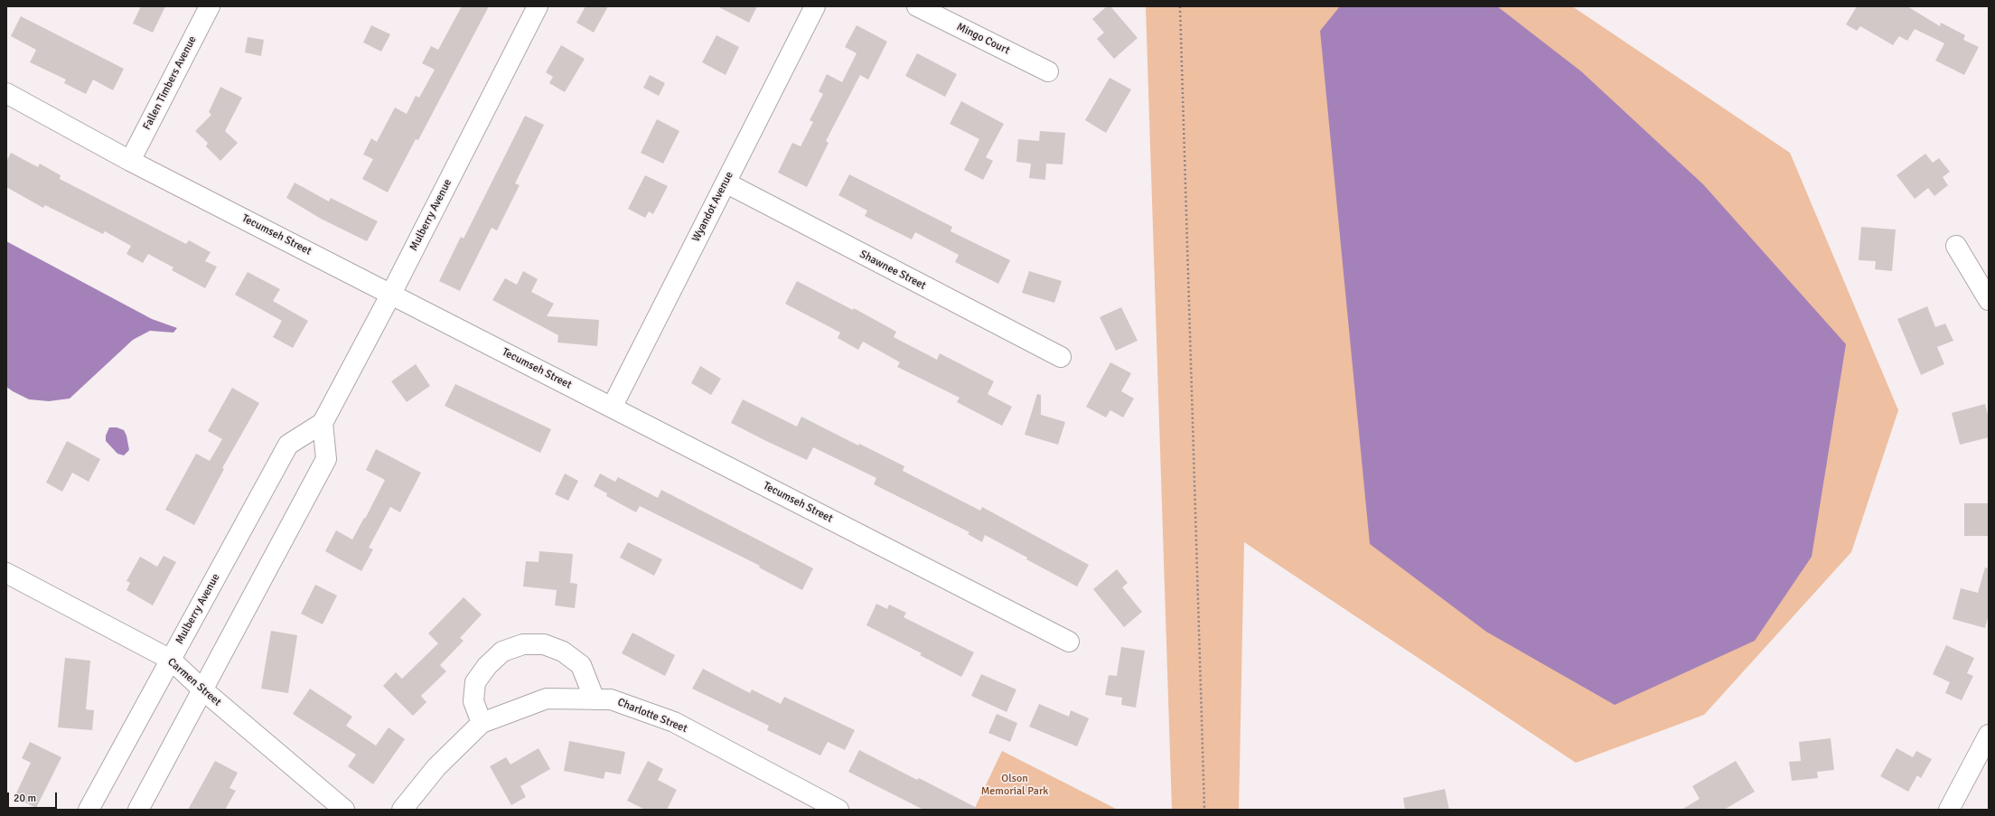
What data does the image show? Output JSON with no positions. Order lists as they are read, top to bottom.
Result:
{
  "streets": {
    "street": [
      "Mingo Court",
      "Fallen Timbers Avenue",
      "Wyandot Avenue",
      "Mulberry Avenue",
      "Tecumseh Street",
      "Shawnee Street",
      "Carmen Street",
      "Charlotte Street"
    ]
  },
  "crossings": [
    ["Fallen Timbers Avenue", "Tecumseh Street"],
    ["Wyandot Avenue", "Tecumseh Street"],
    ["Wyandot Avenue", "Shawnee Street"],
    ["Mulberry Avenue", "Tecumseh Street"],
    ["Mulberry Avenue", "Carmen Street"]
  ],
  "parks": ["Olson Memorial Park"],
  "scale_bar": "20 m"
}
